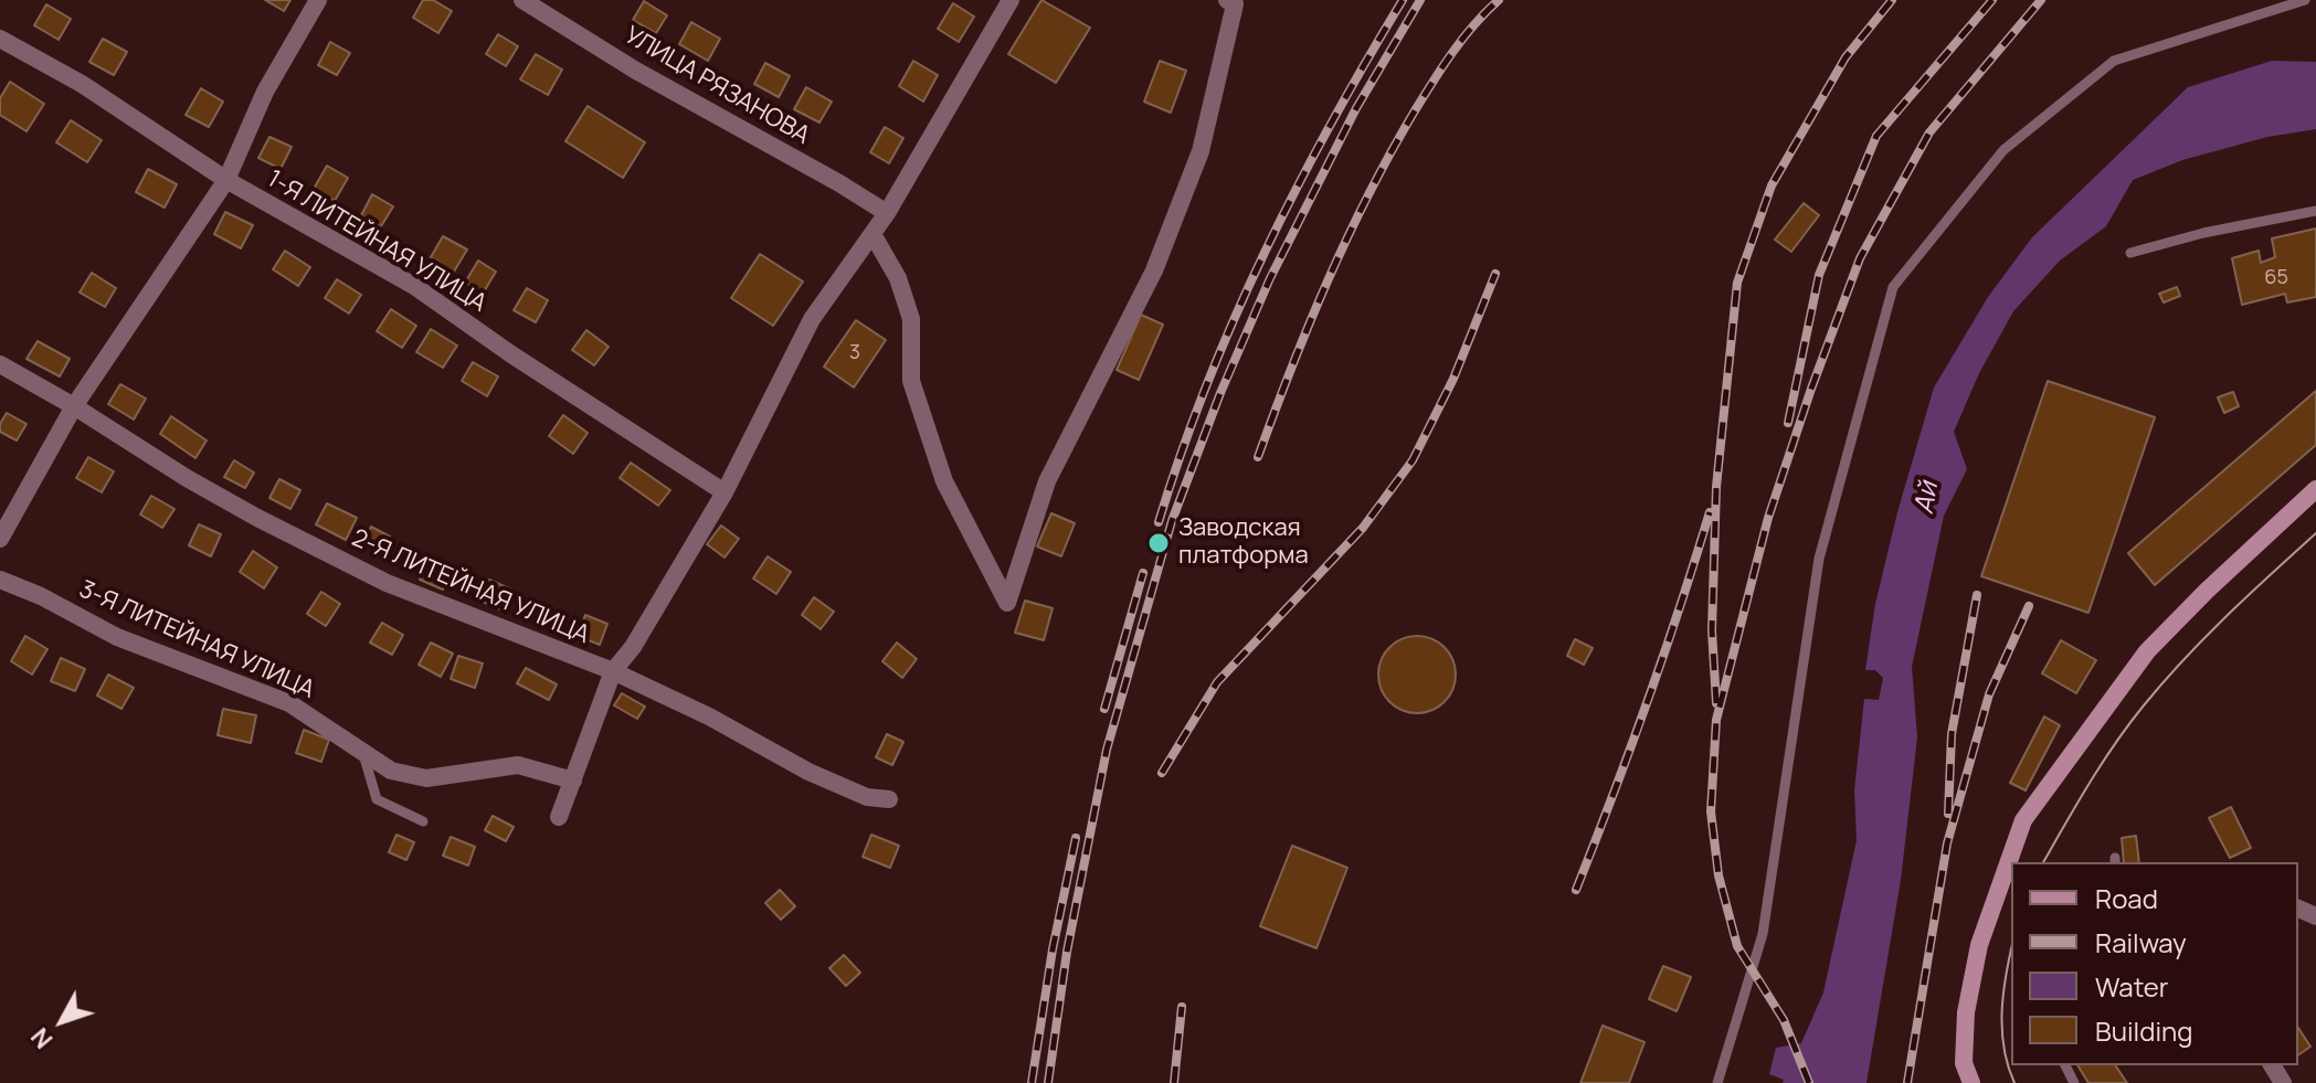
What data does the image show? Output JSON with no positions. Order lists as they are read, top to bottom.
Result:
{
  "streets": {
    "street": [
      "УЛИЦА РЯЗАНОВА",
      "1-Я ЛИТЕЙНАЯ УЛИЦА",
      "2-Я ЛИТЕЙНАЯ УЛИЦА",
      "3-Я ЛИТЕЙНАЯ УЛИЦА"
    ]
  },
  "water": ["Ай"],
  "places": ["Заводская платформа"],
  "house_numbers": ["65", "3"],
  "legend": [
    "Road",
    "Railway",
    "Water",
    "Building"
  ],
  "north": "bottom left"
}
